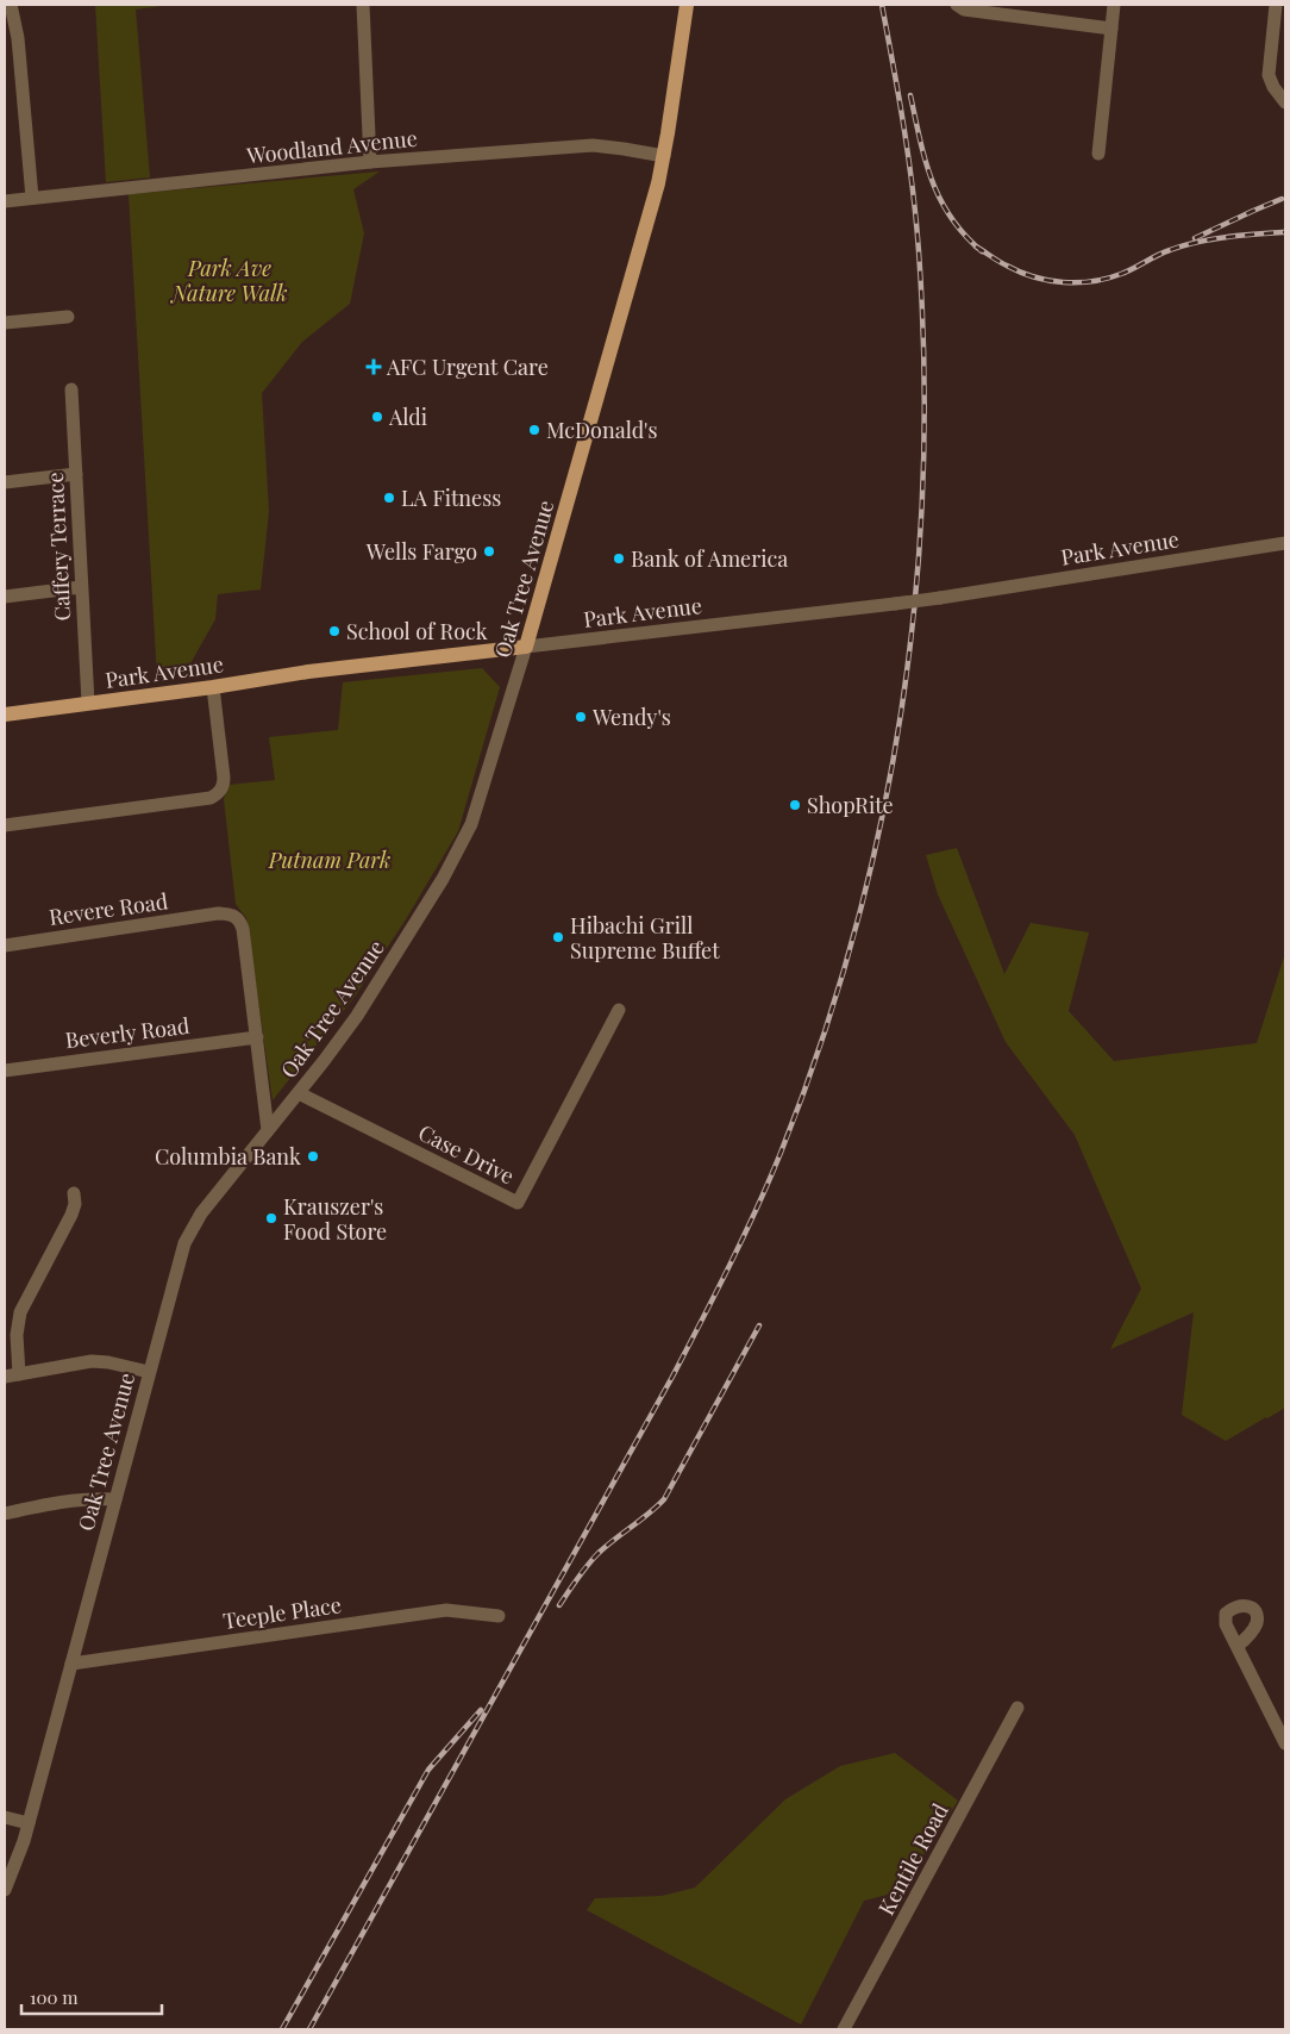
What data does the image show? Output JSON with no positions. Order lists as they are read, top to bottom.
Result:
{
  "streets": {
    "main road": ["Park Avenue", "Oak Tree Avenue"],
    "street": [
      "Woodland Avenue",
      "Caffery Terrace",
      "Revere Road",
      "Beverly Road",
      "Case Drive",
      "Teeple Place",
      "Kentile Road"
    ]
  },
  "crossings": [
    ["Woodland Avenue", "Oak Tree Avenue"],
    ["Caffery Terrace", "Park Avenue"],
    ["Park Avenue", "Oak Tree Avenue"],
    ["Oak Tree Avenue", "Case Drive"],
    ["Oak Tree Avenue", "Teeple Place"],
    ["Revere Road", "Beverly Road"]
  ],
  "parks": ["Park Ave Nature Walk", "Putnam Park"],
  "places": {
    "health": ["AFC Urgent Care"],
    "other": [
      "Aldi",
      "McDonald's",
      "LA Fitness",
      "Wells Fargo",
      "Bank of America",
      "School of Rock",
      "Wendy's",
      "ShopRite",
      "Hibachi Grill Supreme Buffet",
      "Columbia Bank",
      "Krauszer's Food Store"
    ]
  },
  "scale_bar": "100 m"
}
